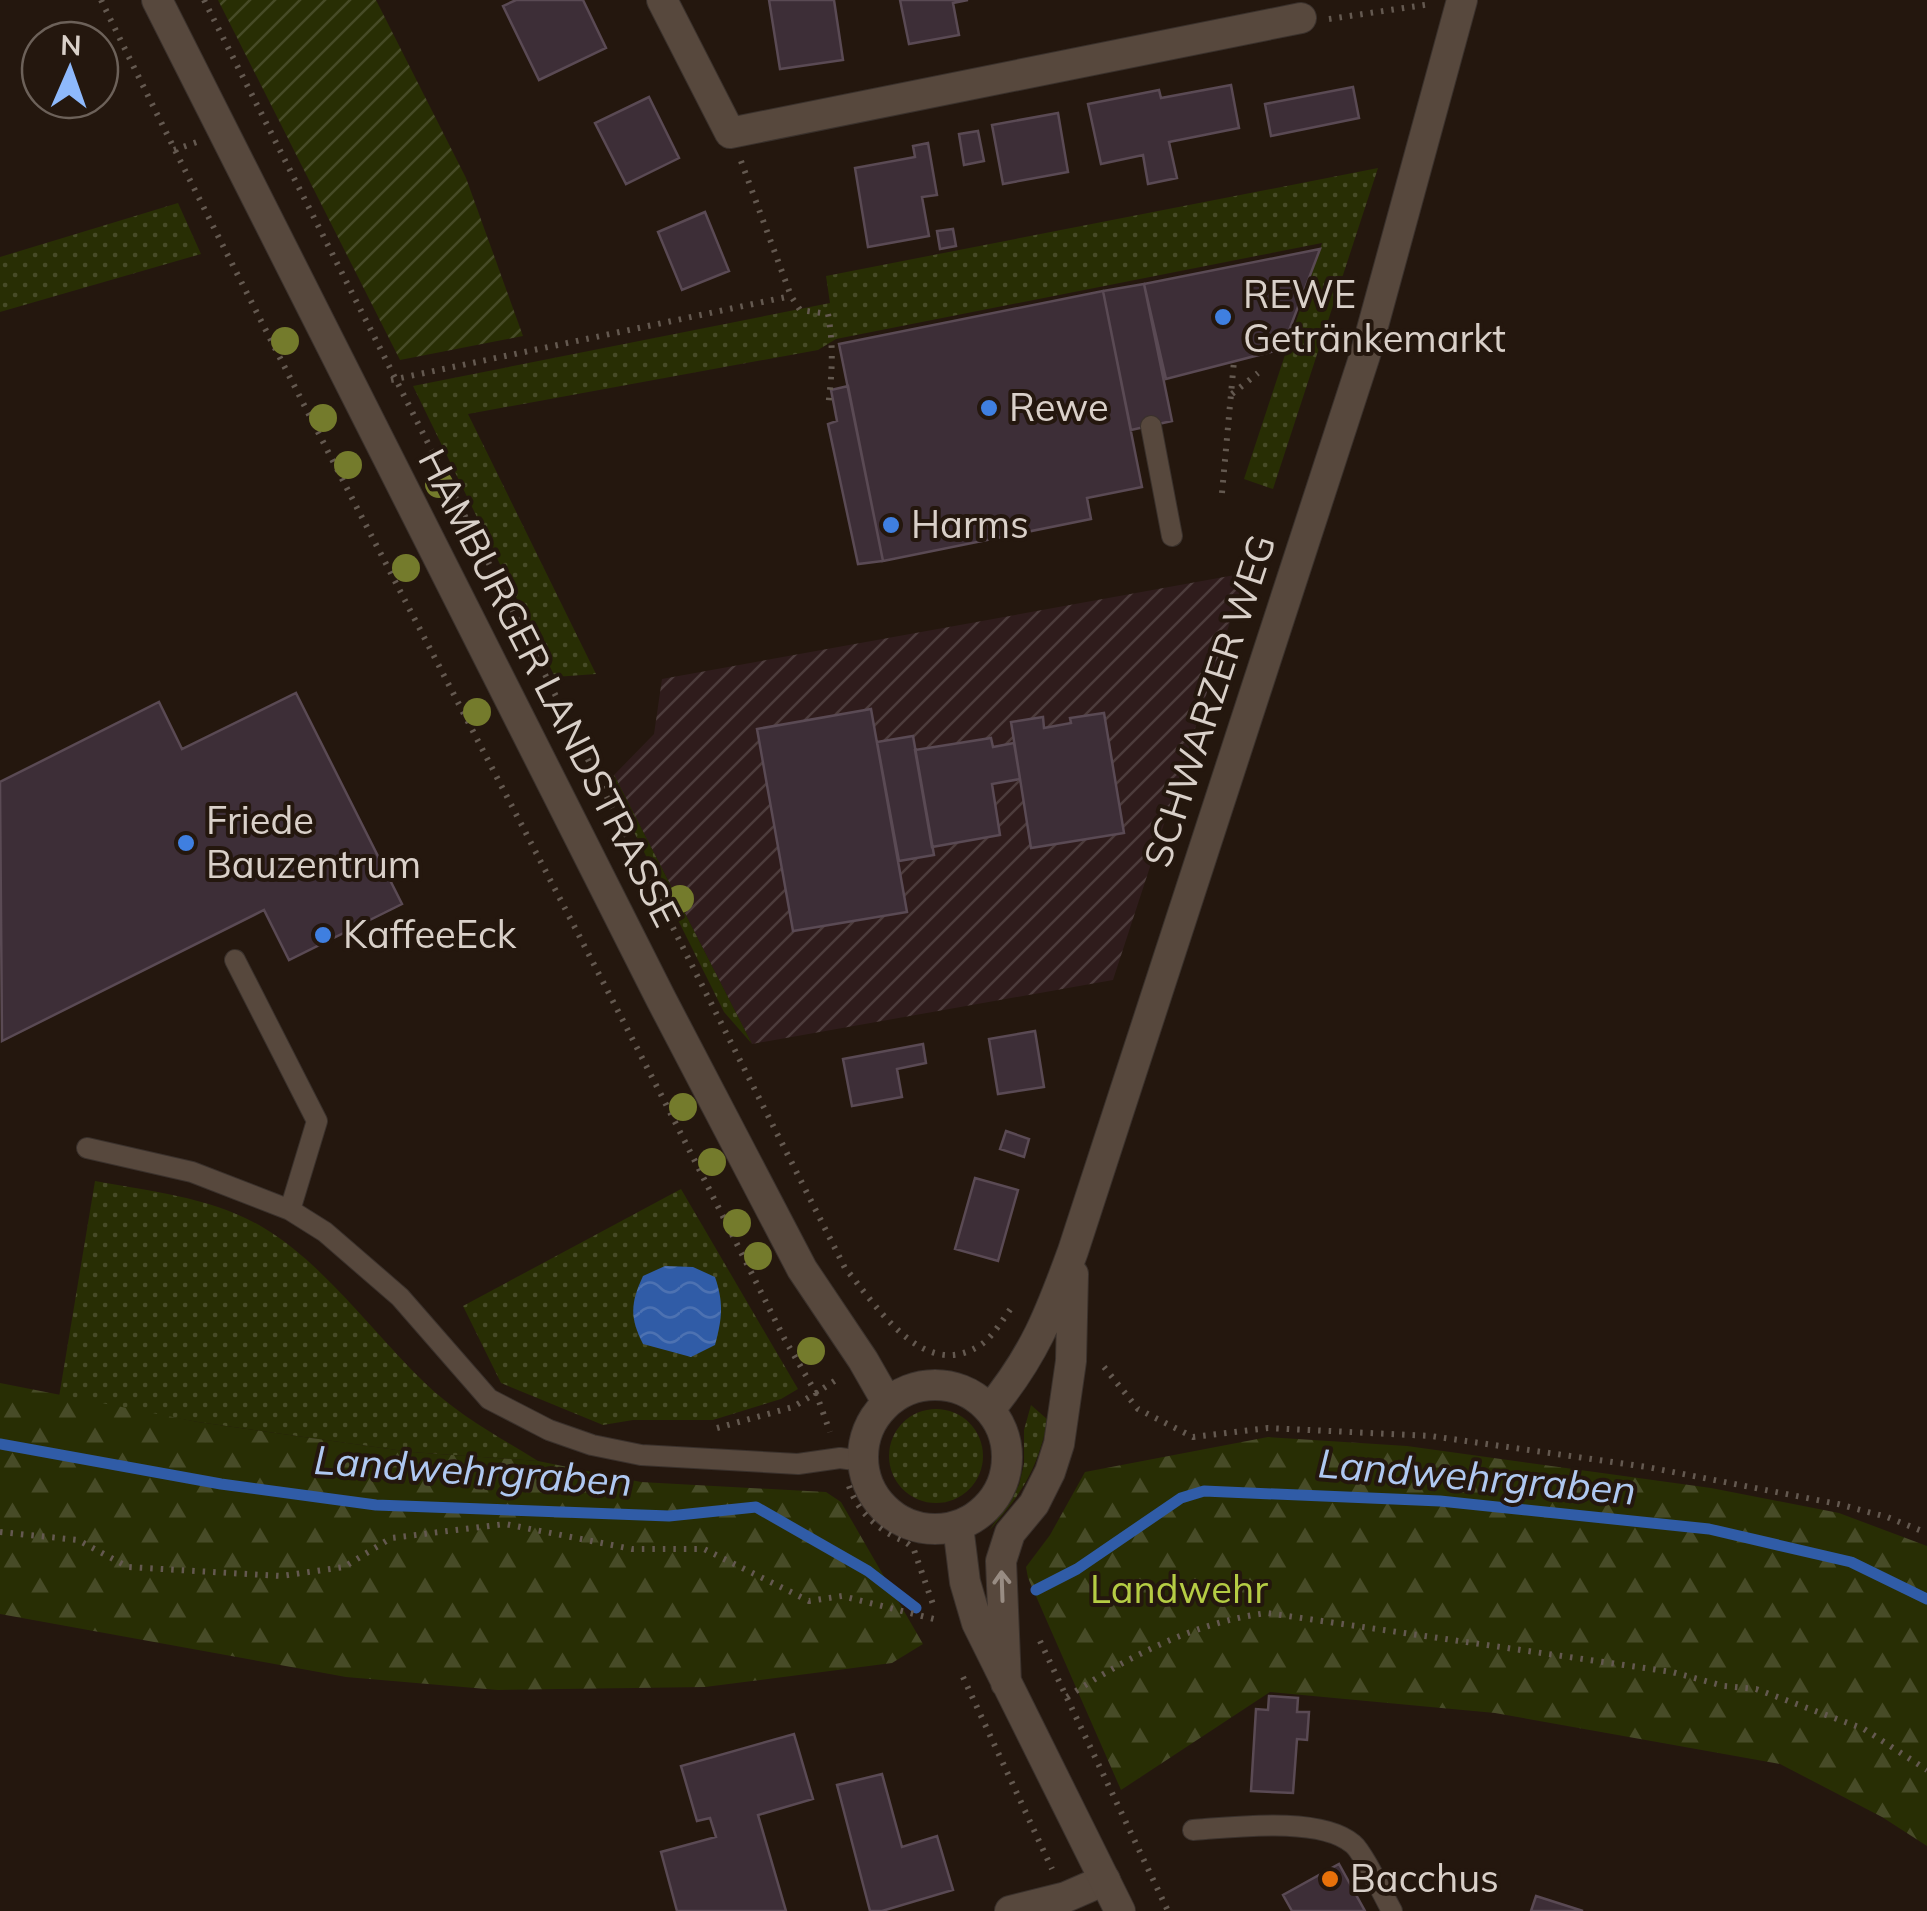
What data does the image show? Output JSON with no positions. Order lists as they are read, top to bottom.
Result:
{
  "streets": {
    "street": ["HAMBURGER LANDSTRASSE", "SCHWARZER WEG"]
  },
  "crossings": [
    ["HAMBURGER LANDSTRASSE", "SCHWARZER WEG"]
  ],
  "water": ["Landwehrgraben"],
  "parks": ["Landwehr"],
  "places": [
    "REWE Getränkemarkt",
    "Rewe",
    "Harms",
    "Friede Bauzentrum",
    "KaffeeEck",
    "Bacchus"
  ],
  "north": "top"
}
